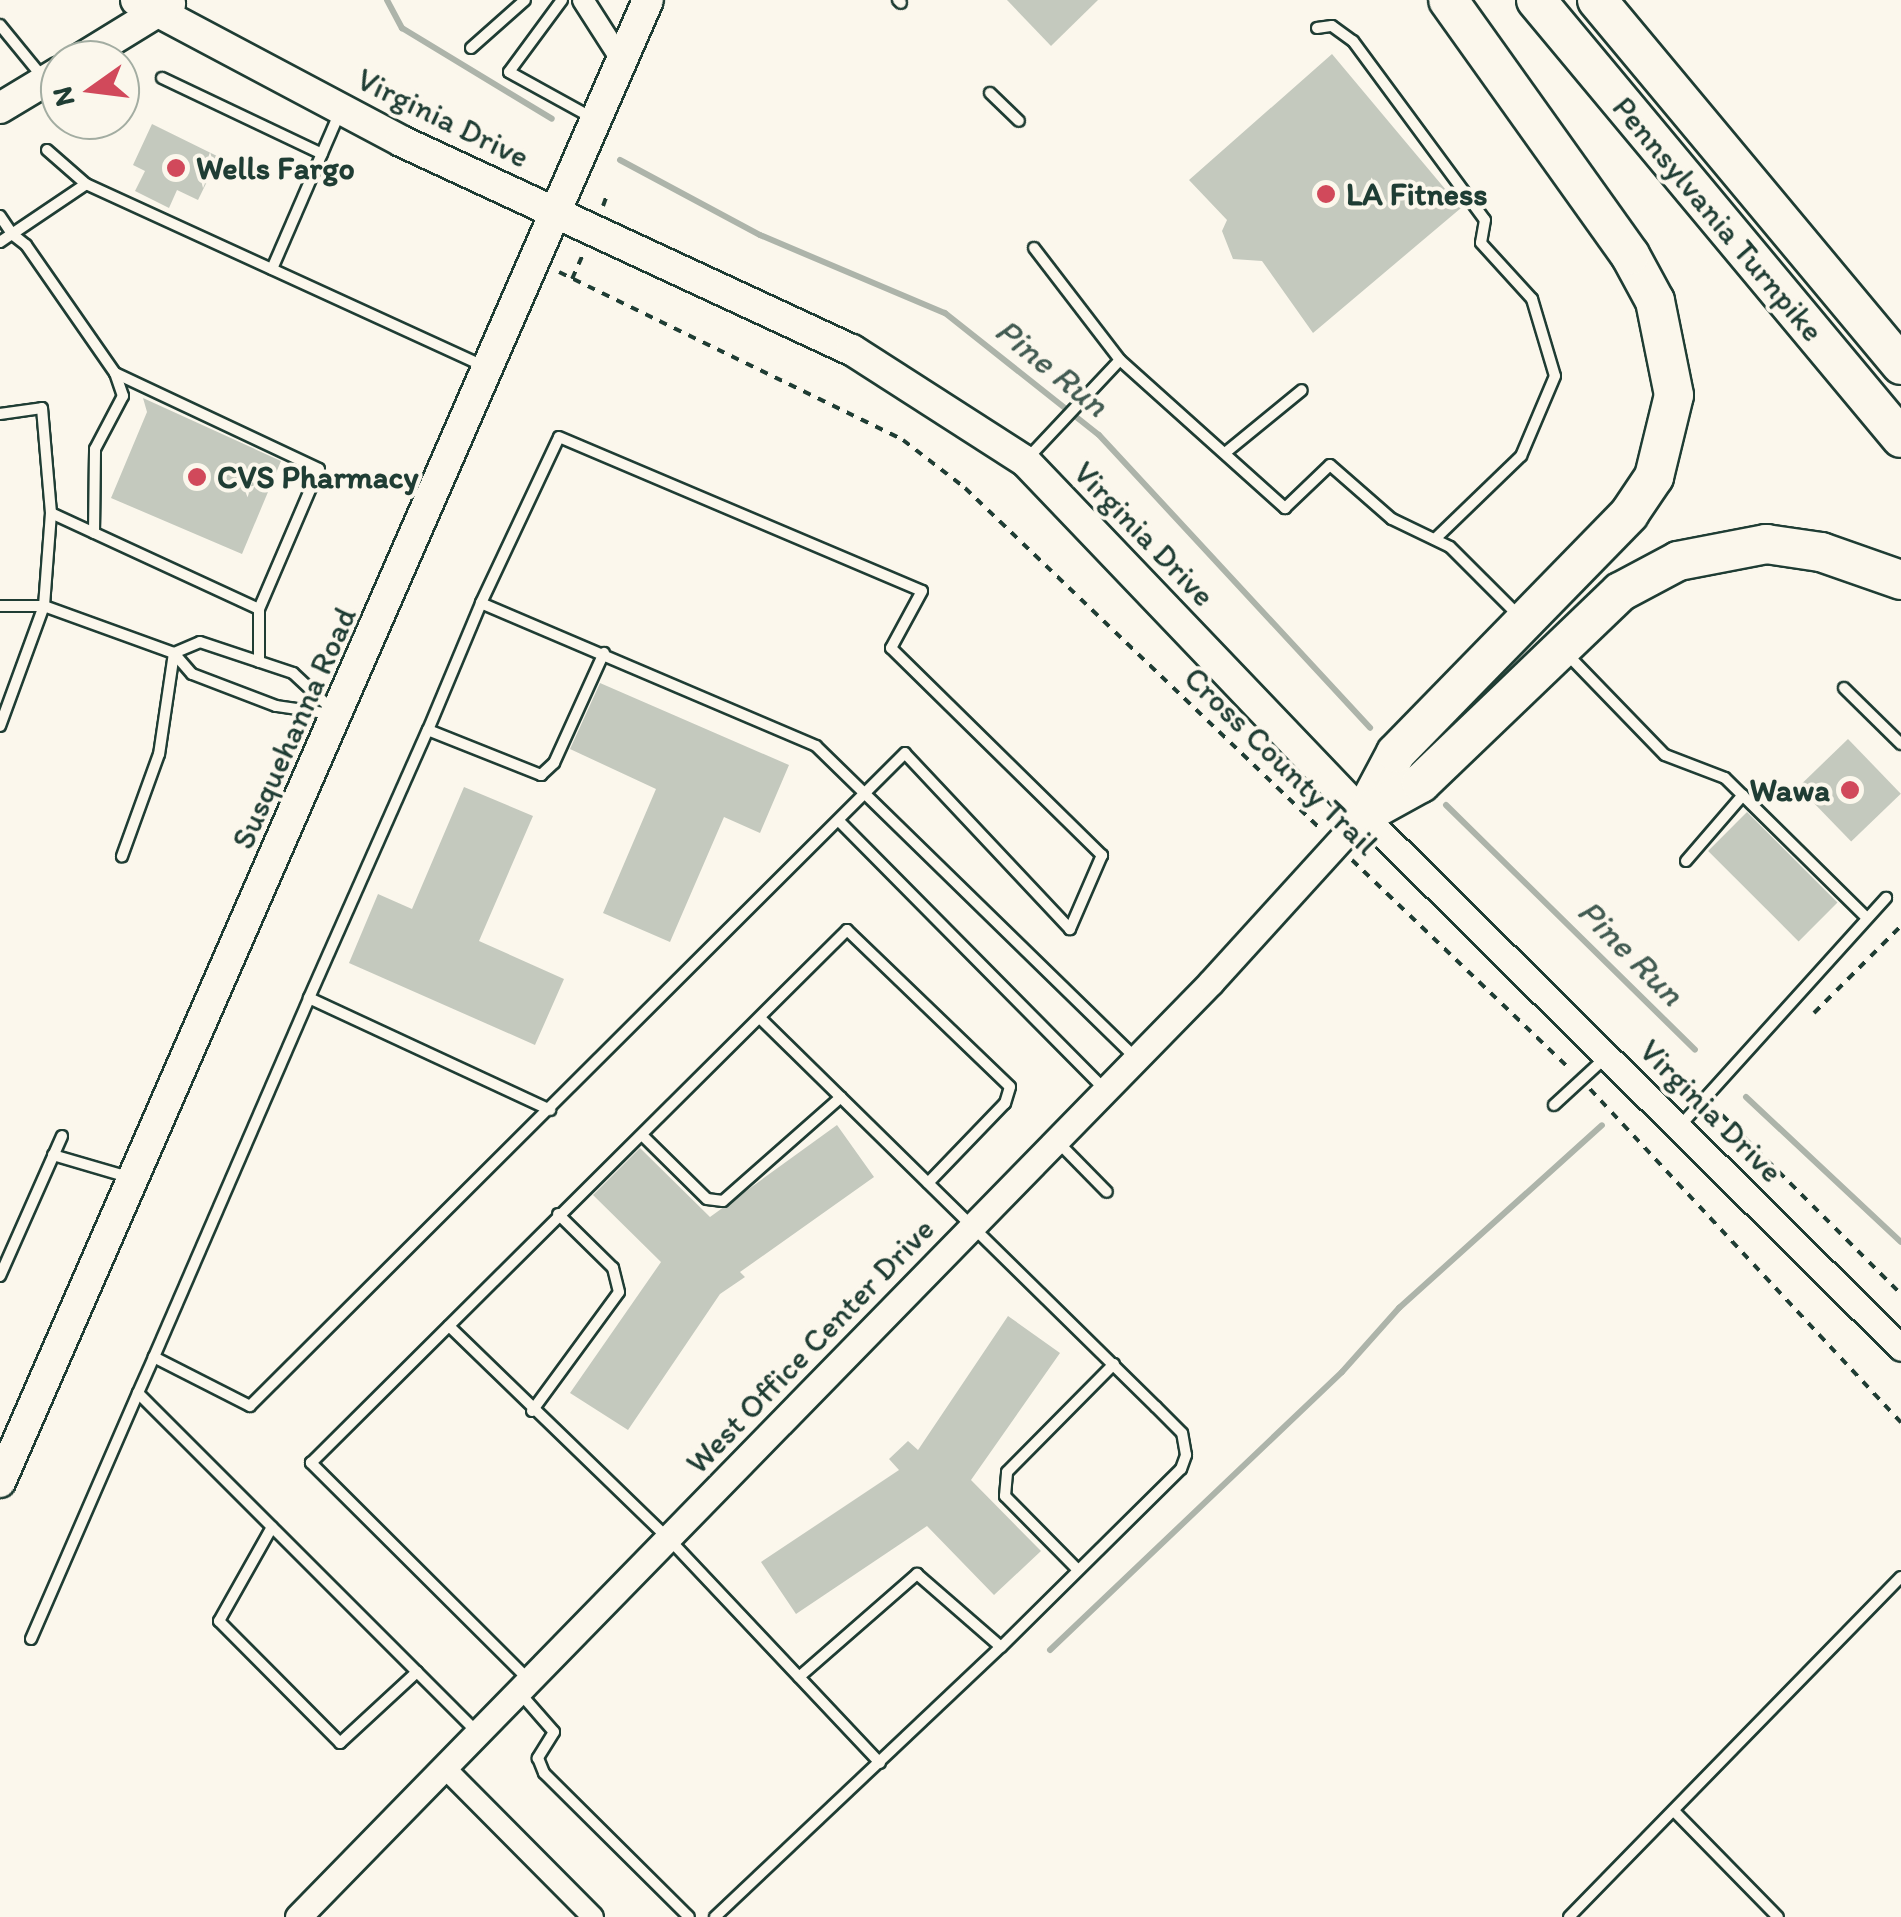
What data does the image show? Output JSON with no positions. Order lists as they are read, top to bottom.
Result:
{
  "streets": {
    "highway": ["Pennsylvania Turnpike"],
    "main road": ["Virginia Drive", "Susquehanna Road"],
    "street": ["West Office Center Drive"],
    "path": ["Cross County Trail"]
  },
  "crossings": [
    ["Virginia Drive", "Susquehanna Road"],
    ["Virginia Drive", "West Office Center Drive"],
    ["Susquehanna Road", "Cross County Trail"],
    ["Cross County Trail", "West Office Center Drive"]
  ],
  "water": ["Pine Run"],
  "places": [
    "Wells Fargo",
    "LA Fitness",
    "CVS Pharmacy",
    "Wawa"
  ],
  "north": "left"
}
